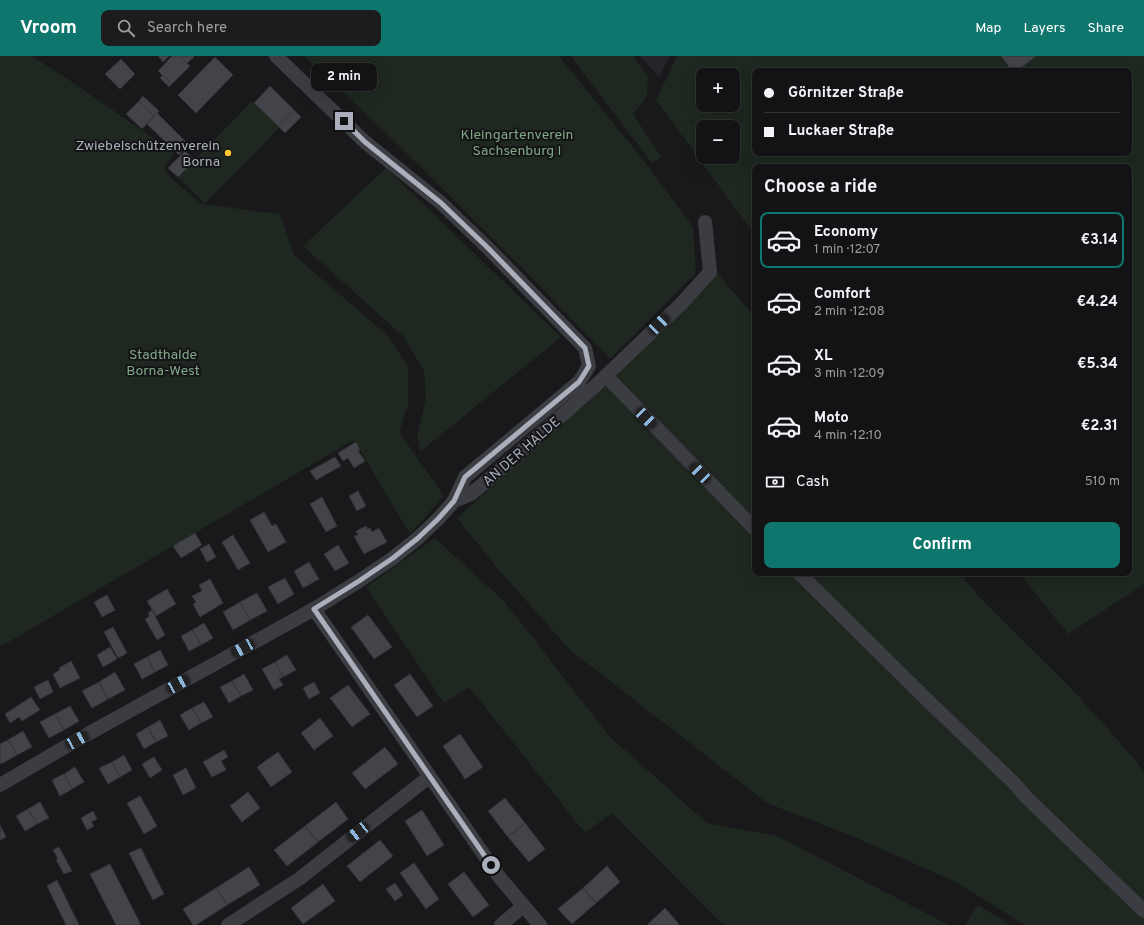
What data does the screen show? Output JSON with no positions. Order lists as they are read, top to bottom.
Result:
{
  "streets": {
    "street": ["AN DER HALDE"]
  },
  "parks": ["Kleingartenverein Sachsenburg I", "Stadthalde Borna-West"],
  "places": ["Zwiebelschützenverein Borna"],
  "page": {
    "header": "Vroom",
    "search": "Search here",
    "nav": ["Map", "Layers", "Share"],
    "bubble": "2 min",
    "map_buttons": ["+", "−"],
    "banner": ["Görnitzer Straße", "Luckaer Straße"],
    "heading": "Choose a ride",
    "list": [
      {
        "name": "Economy",
        "note": "1 min · 12:07",
        "value": "€3.14"
      },
      {
        "name": "Comfort",
        "note": "2 min · 12:08",
        "value": "€4.24"
      },
      {
        "name": "XL",
        "note": "3 min · 12:09",
        "value": "€5.34"
      },
      {
        "name": "Moto",
        "note": "4 min · 12:10",
        "value": "€2.31"
      }
    ],
    "pay": ["Cash", "510 m"],
    "buttons": "Confirm"
  }
}
